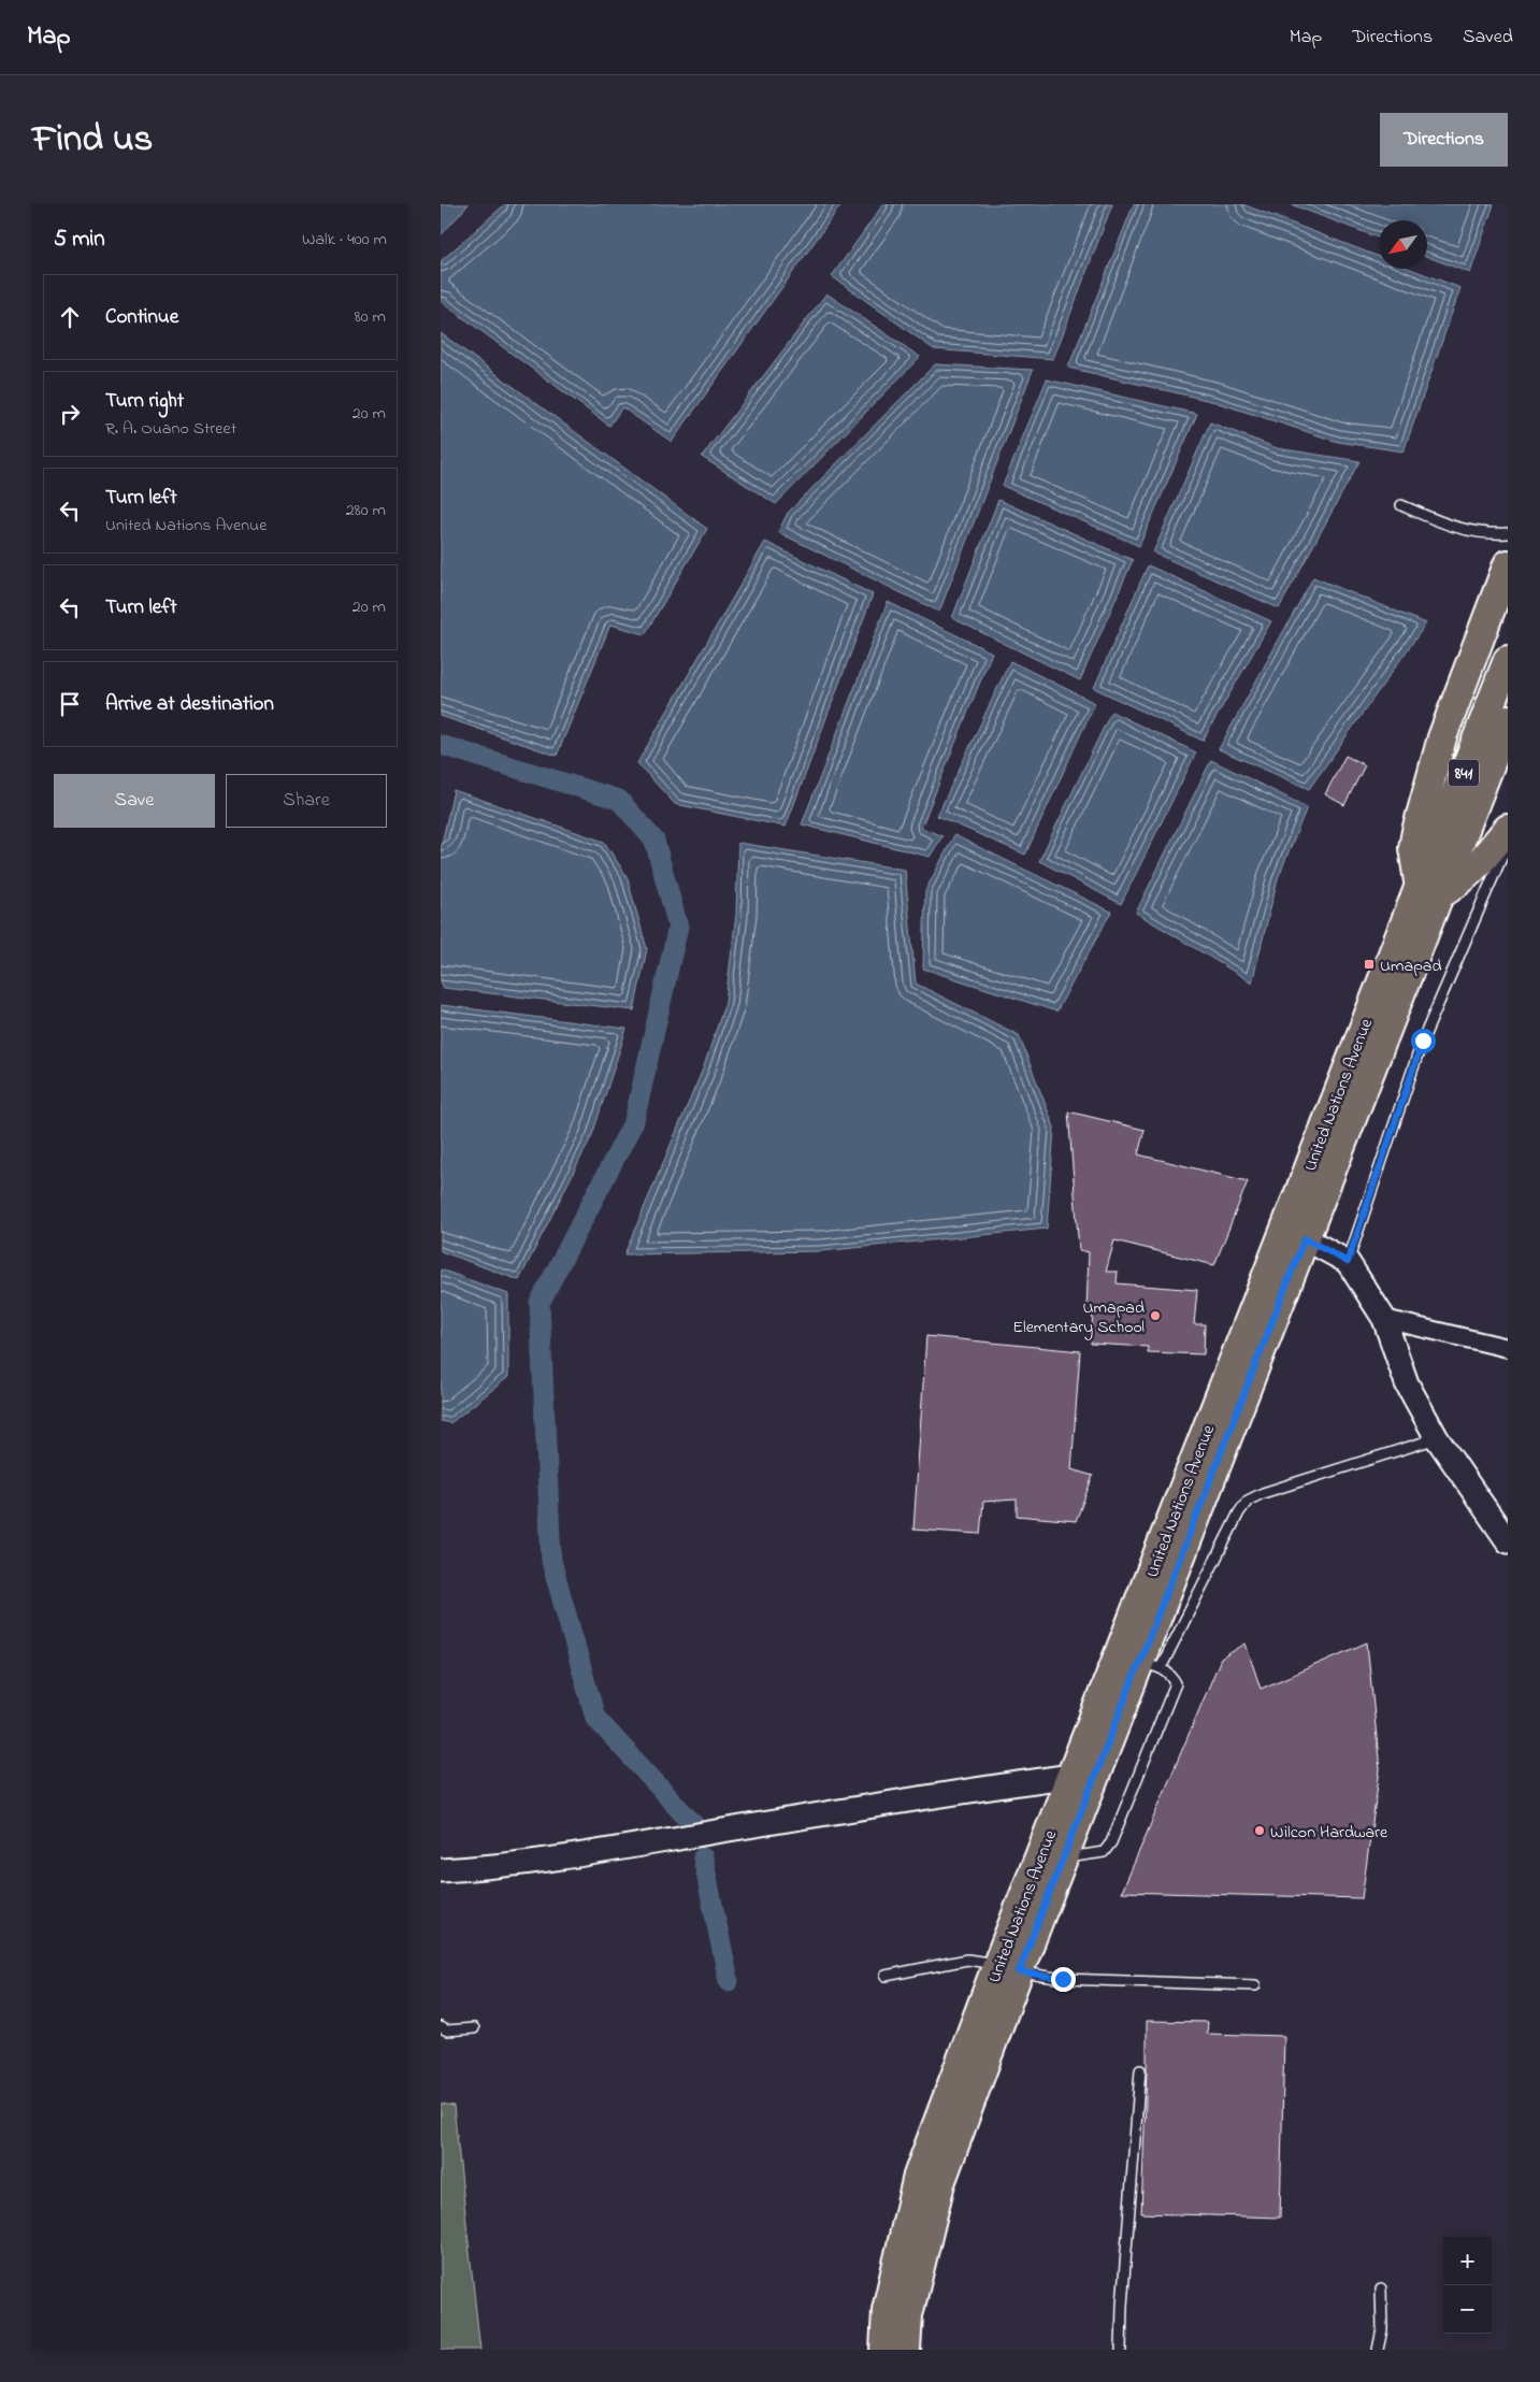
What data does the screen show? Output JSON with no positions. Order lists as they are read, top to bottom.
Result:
{
  "streets": {
    "main road": ["841", "United Nations Avenue"]
  },
  "places": {
    "transit": ["Umapad"],
    "other": ["Umapad Elementary School", "Wilcon Hardware"]
  },
  "north": "bottom left",
  "page": {
    "header": "Map",
    "nav": ["Map", "Directions", "Saved"],
    "title": "Find us",
    "buttons": [
      "Directions",
      ["Save", "Share"]
    ],
    "heading": ["5 min", "Walk · 400 m"],
    "list": [
      ["Continue", "80 m"],
      ["Turn right", "R. A. Ouano Street", "20 m"],
      ["Turn left", "United Nations Avenue", "280 m"],
      ["Turn left", "20 m"],
      "Arrive at destination"
    ],
    "map_buttons": ["+", "−"]
  }
}
